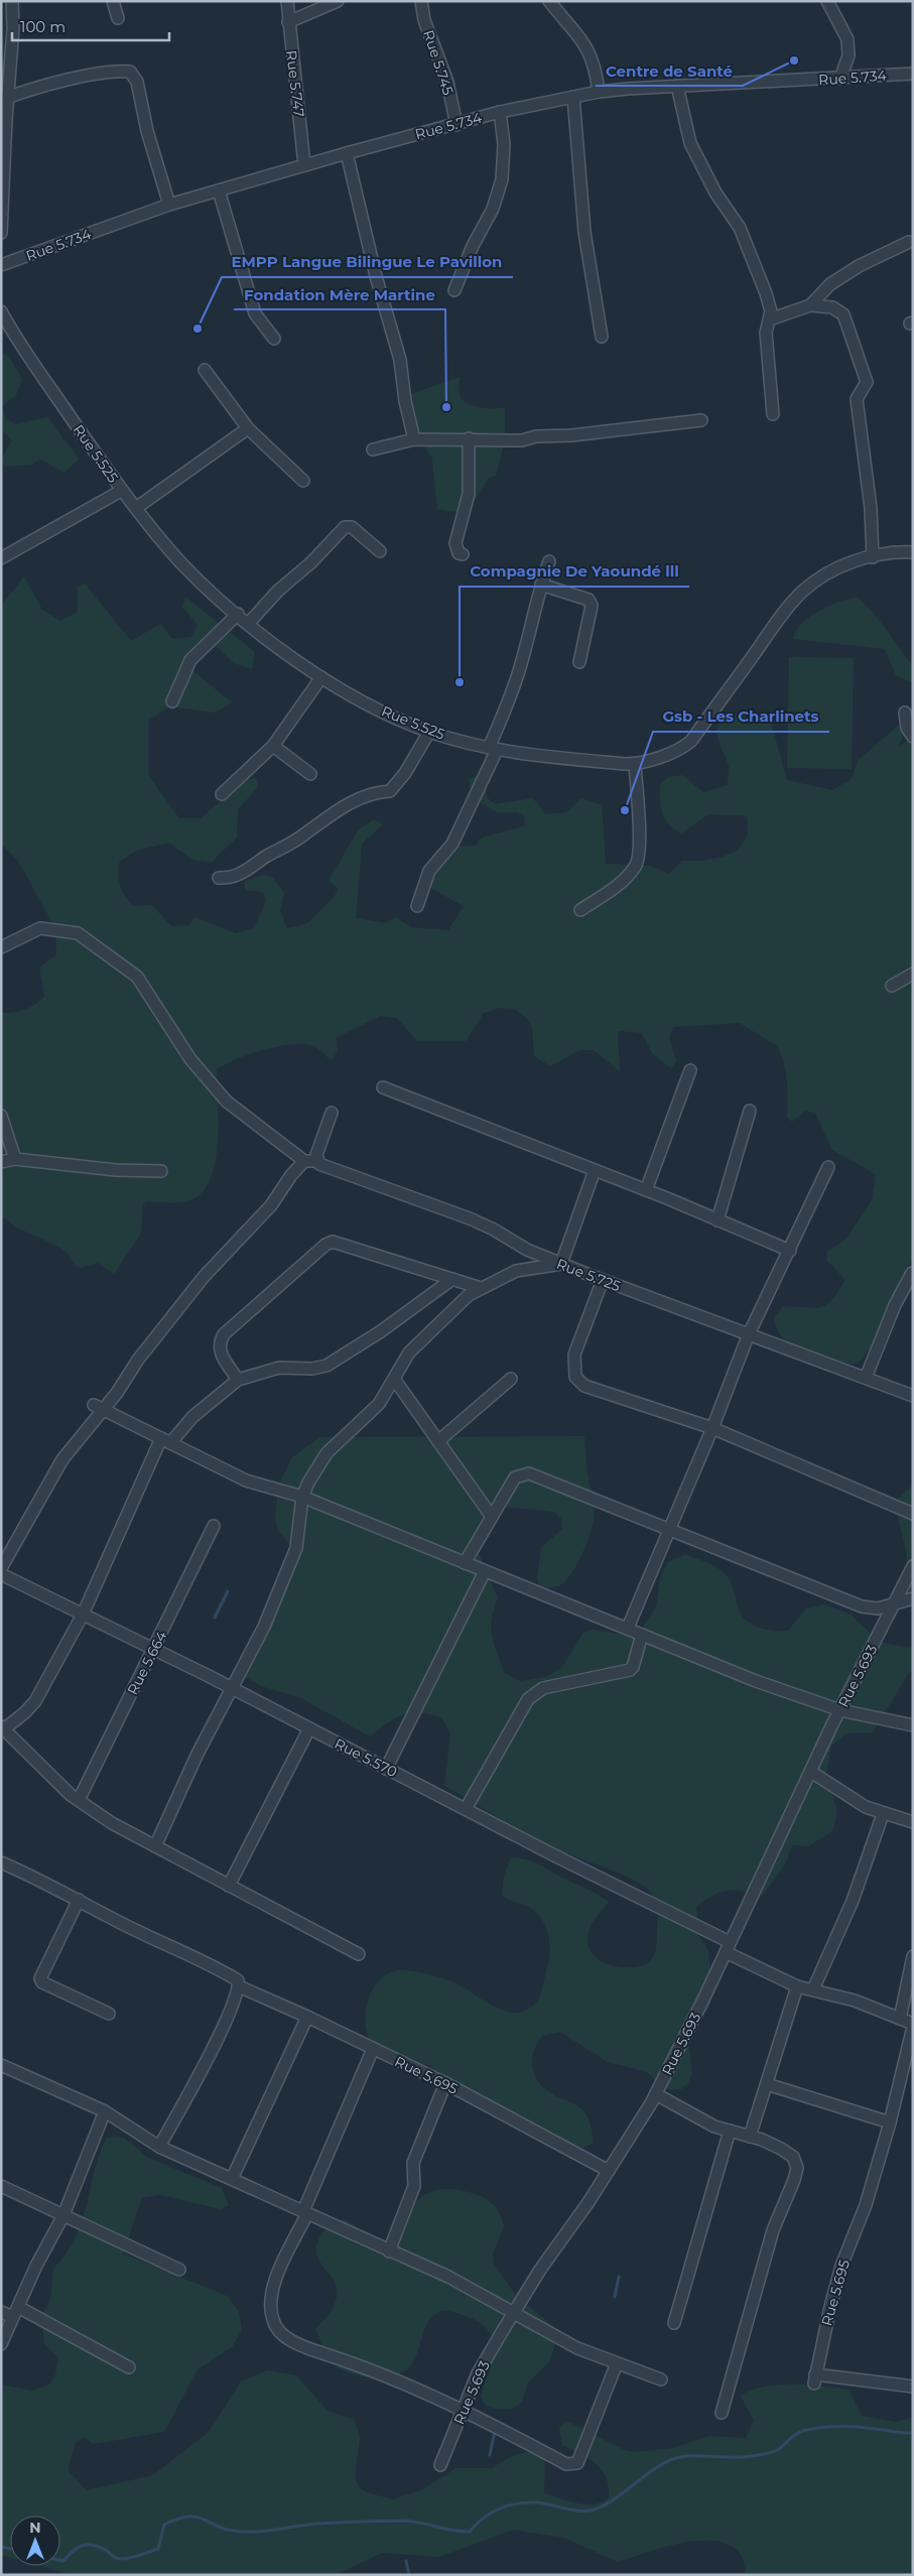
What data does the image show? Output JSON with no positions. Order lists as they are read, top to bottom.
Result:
{
  "streets": {
    "street": [
      "Rue 5.745",
      "Rue 5.734",
      "Rue 5.747",
      "Rue 5.525",
      "Rue 5.725",
      "Rue 5.664",
      "Rue 5.693",
      "Rue 5.570",
      "Rue 5.695"
    ]
  },
  "crossings": [
    ["Rue 5.745", "Rue 5.734"],
    ["Rue 5.734", "Rue 5.747"],
    ["Rue 5.664", "Rue 5.570"],
    ["Rue 5.693", "Rue 5.570"],
    ["Rue 5.693", "Rue 5.695"],
    ["Rue 5.570", "Rue 5.695"]
  ],
  "places": [
    "Centre de Santé",
    "EMPP Langue Bilingue Le Pavillon",
    "Fondation Mère Martine",
    "Compagnie De Yaoundé lll",
    "Gsb - Les Charlinets"
  ],
  "scale_bar": "100 m",
  "north": "top"
}
